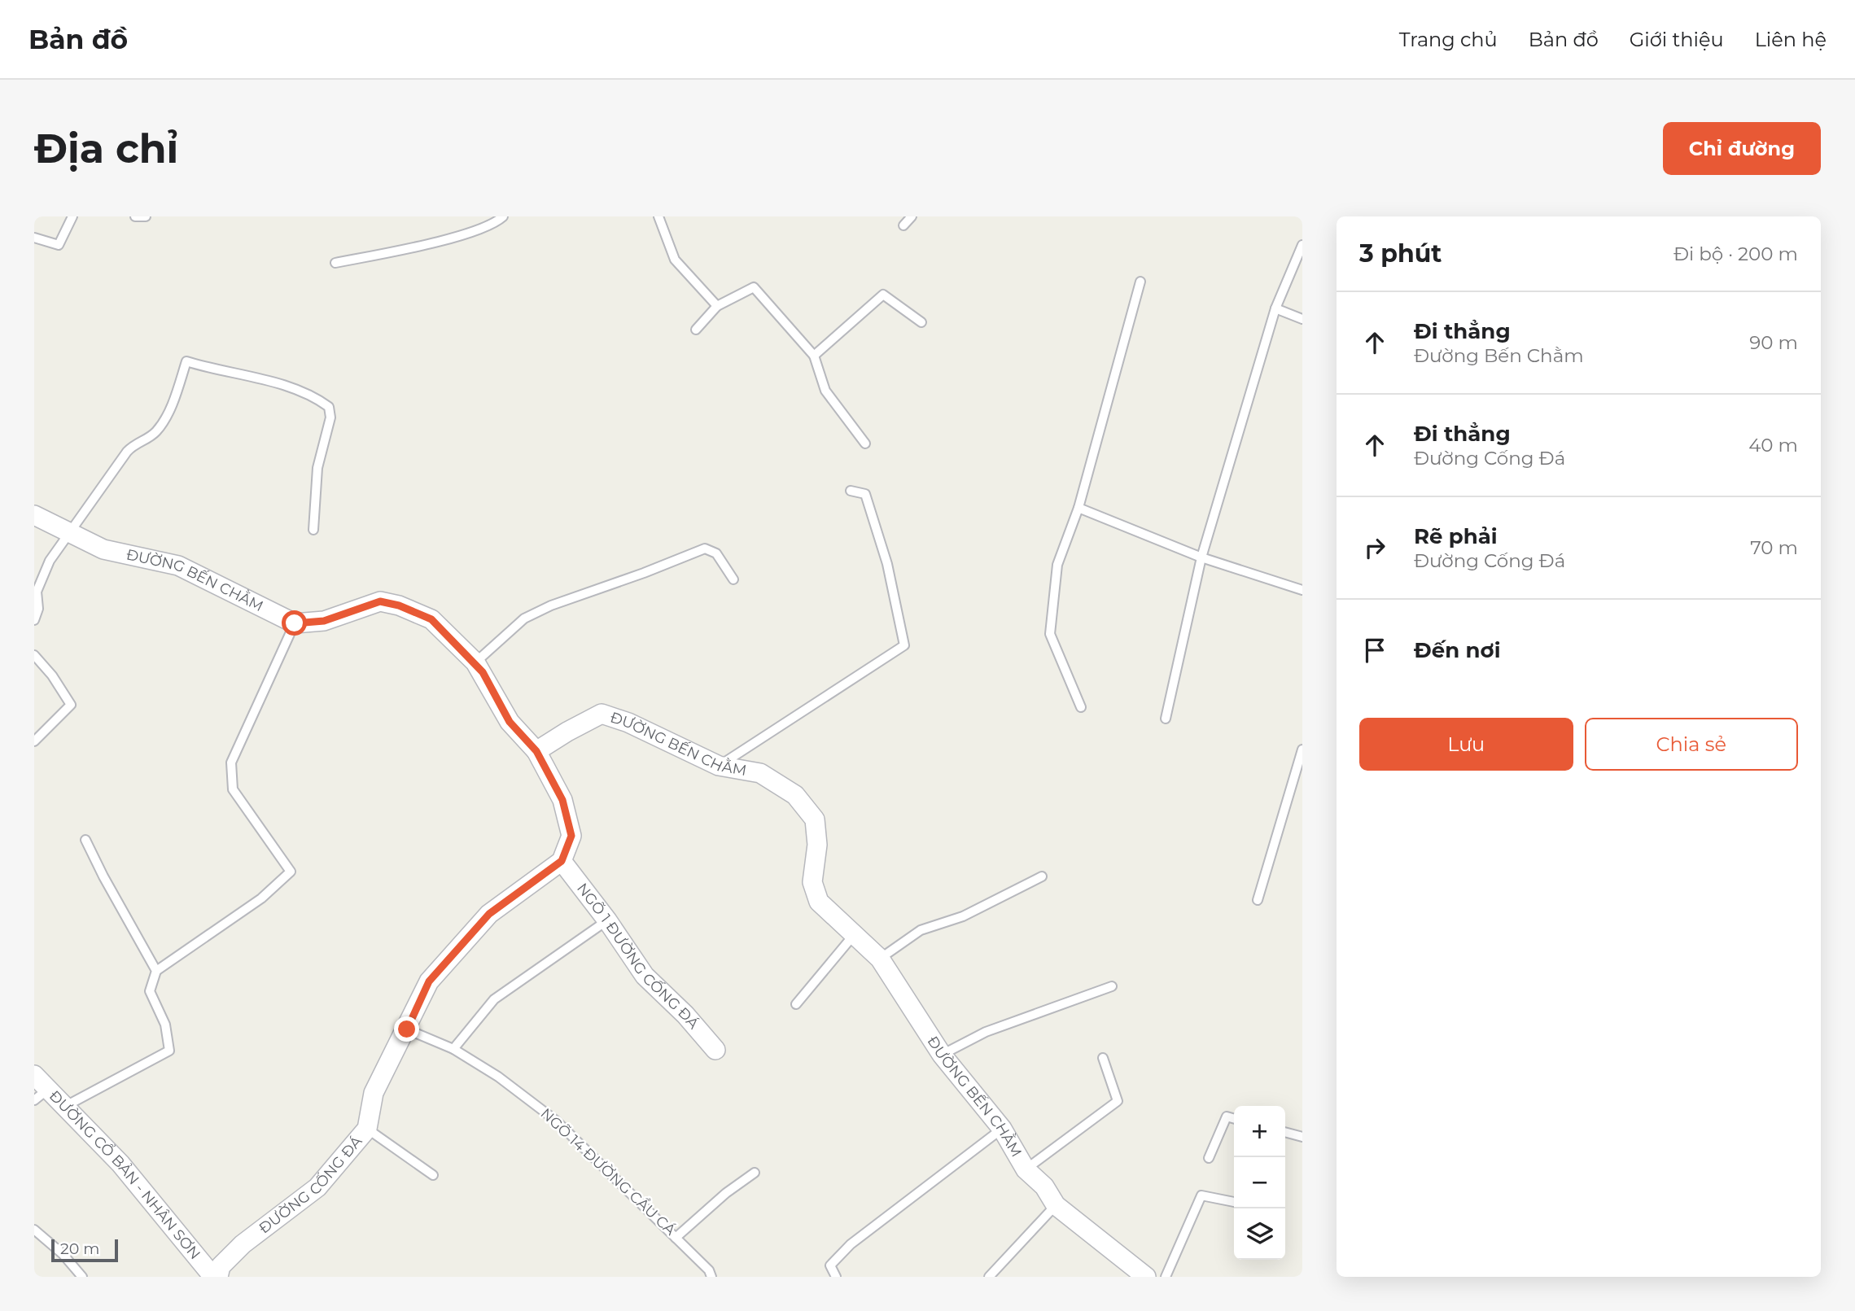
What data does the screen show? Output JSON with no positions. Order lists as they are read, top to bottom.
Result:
{
  "streets": {
    "street": [
      "ĐƯỜNG BẾN CHẰM",
      "NGÕ 1 ĐƯỜNG CỐNG ĐÁ",
      "ĐƯỜNG CỔ BẢN - NHÂN SƠN",
      "ĐƯỜNG CỐNG ĐÁ"
    ],
    "lane": ["NGÕ 14 ĐƯỜNG CẦU CÁ"]
  },
  "crossings": [
    ["NGÕ 1 ĐƯỜNG CỐNG ĐÁ", "ĐƯỜNG CỐNG ĐÁ"],
    ["NGÕ 14 ĐƯỜNG CẦU CÁ", "ĐƯỜNG CỐNG ĐÁ"]
  ],
  "scale_bar": "20 m",
  "page": {
    "header": "Bản đồ",
    "nav": [
      "Trang chủ",
      "Bản đồ",
      "Giới thiệu",
      "Liên hệ"
    ],
    "buttons": [
      "Chỉ đường",
      ["Lưu", "Chia sẻ"]
    ],
    "title": "Địa chỉ",
    "heading": ["3 phút", "Đi bộ · 200 m"],
    "list": [
      ["Đi thẳng", "Đường Bến Chằm", "90 m"],
      ["Đi thẳng", "Đường Cống Đá", "40 m"],
      ["Rẽ phải", "Đường Cống Đá", "70 m"],
      "Đến nơi"
    ],
    "map_buttons": ["+", "−"],
    "scale": "20 m"
  }
}
